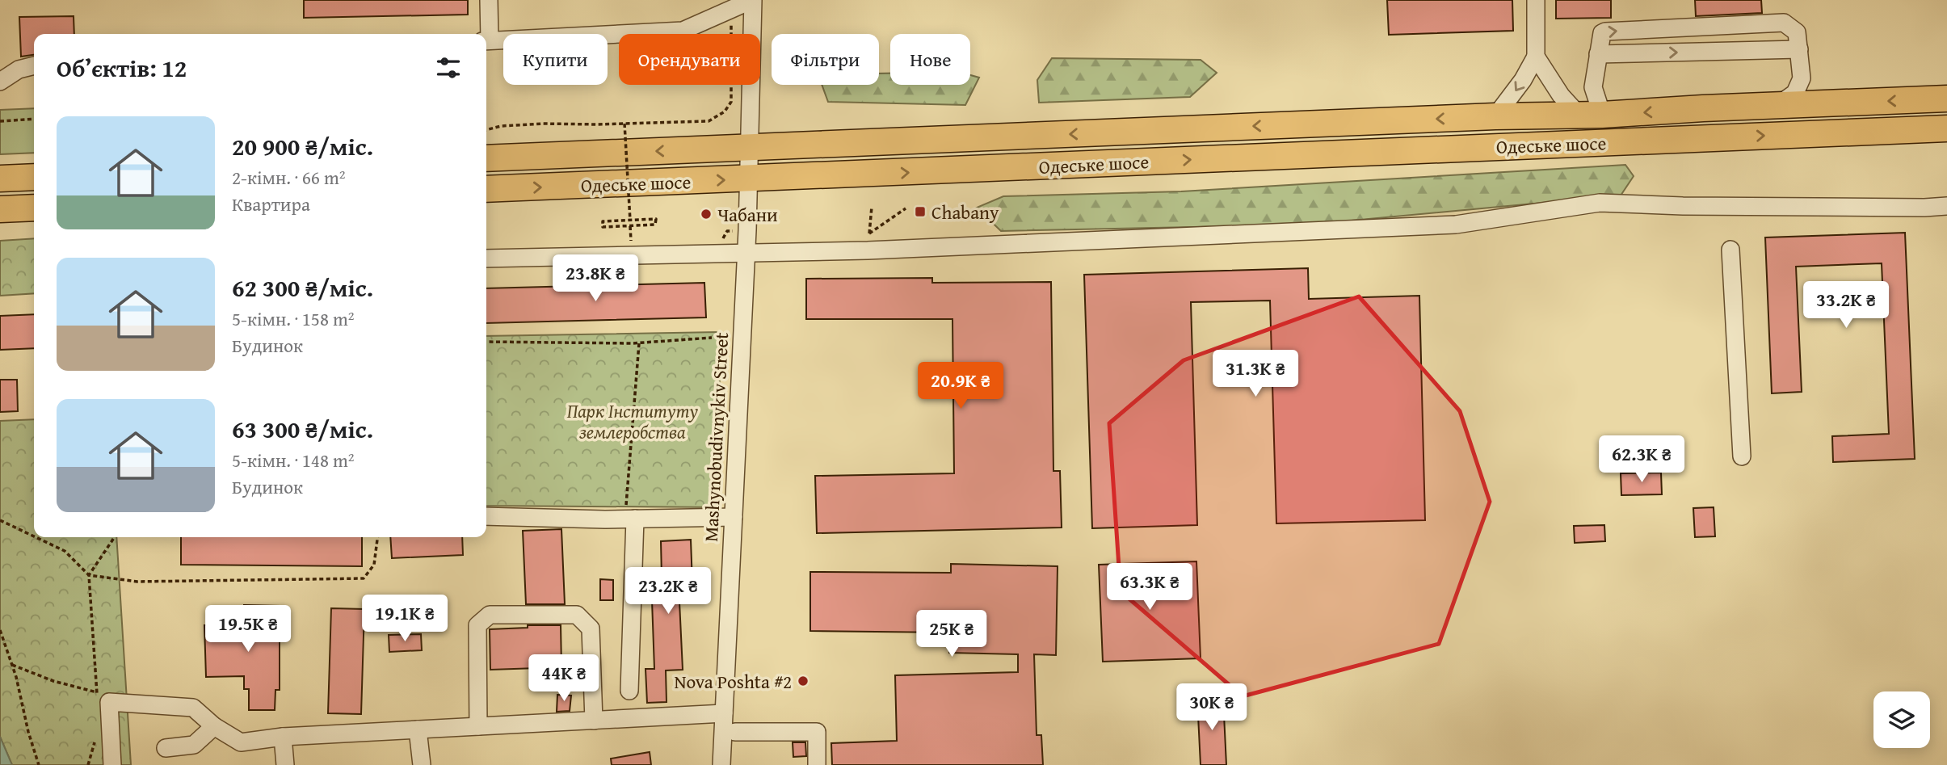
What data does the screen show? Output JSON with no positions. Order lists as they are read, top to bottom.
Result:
{
  "streets": {
    "highway": ["Одеське шосе"],
    "street": ["Mashynobudivnykiv Street"]
  },
  "crossings": [
    ["Одеське шосе", "Mashynobudivnykiv Street"]
  ],
  "parks": ["Парк Інституту землеробства"],
  "places": {
    "transit": ["Chabany"],
    "other": ["Чабани", "Nova Poshta #2"]
  },
  "page": {
    "chip": [
      "Купити",
      "Орендувати",
      "Фільтри",
      "Нове"
    ],
    "heading": "Об’єктів: 12",
    "list": [
      {
        "name": "20 900 ₴/міс.",
        "note": "2-кімн. · 66 m² · Квартира"
      },
      {
        "name": "62 300 ₴/міс.",
        "note": "5-кімн. · 158 m² · Будинок"
      },
      {
        "name": "63 300 ₴/міс.",
        "note": "5-кімн. · 148 m² · Будинок"
      }
    ],
    "price": [
      "23.8K ₴",
      "33.2K ₴",
      "31.3K ₴",
      "20.9K ₴",
      "62.3K ₴",
      "63.3K ₴",
      "23.2K ₴",
      "19.1K ₴",
      "19.5K ₴",
      "25K ₴",
      "44K ₴",
      "30K ₴"
    ]
  }
}
